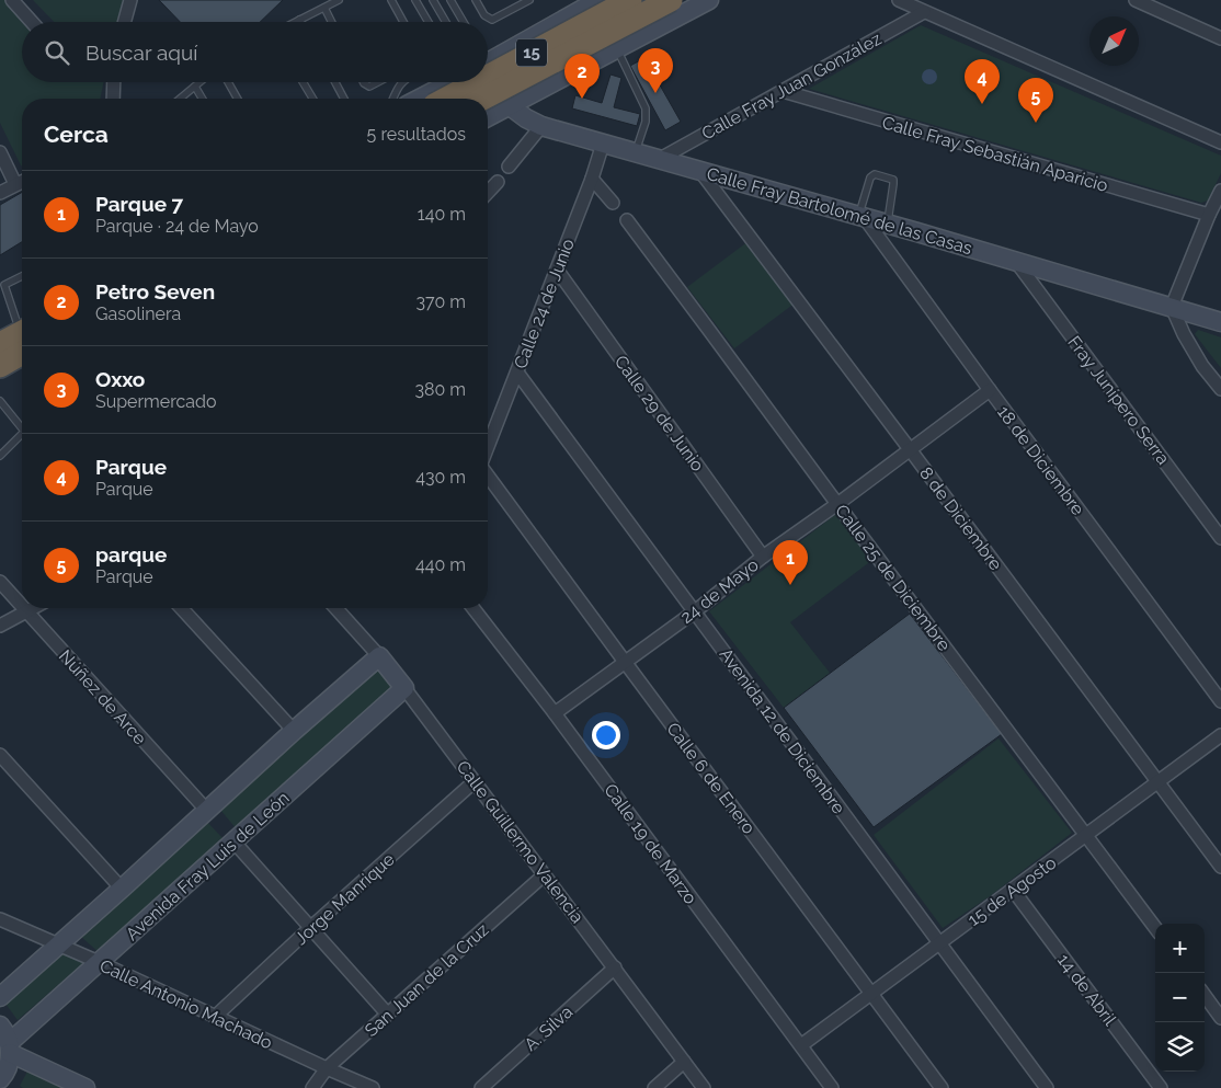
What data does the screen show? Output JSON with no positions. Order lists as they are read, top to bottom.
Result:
{
  "streets": {
    "highway": ["15"],
    "street": [
      "Calle Fray Juan González",
      "Calle Fray Sebastián Aparicio",
      "Calle Fray Bartolomé de las Casas",
      "Calle 24 de Junio",
      "Fray Junípero Serra",
      "Calle 29 de Junio",
      "18 de Diciembre",
      "8 de Diciembre",
      "Calle 25 de Diciembre",
      "24 de Mayo",
      "Núñez de Arce",
      "Avenida 12 de Diciembre",
      "Calle 6 de Enero",
      "Calle Guillermo Valencia",
      "Calle 19 de Marzo",
      "Avenida Fray Luis de León",
      "15 de Agosto",
      "Jorge Manrique",
      "San Juan de la Cruz",
      "14 de Abril",
      "Calle Antonio Machado",
      "A. Silva"
    ]
  },
  "crossings": [
    ["Calle Fray Juan González", "Calle Fray Sebastián Aparicio"],
    ["Calle Fray Juan González", "Calle Fray Bartolomé de las Casas"],
    ["Calle Fray Bartolomé de las Casas", "Calle 24 de Junio"],
    ["Calle Fray Bartolomé de las Casas", "Fray Junípero Serra"],
    ["Calle Fray Bartolomé de las Casas", "18 de Diciembre"],
    ["Calle Fray Bartolomé de las Casas", "8 de Diciembre"],
    ["Calle 24 de Junio", "Calle 29 de Junio"],
    ["Calle 24 de Junio", "Avenida 12 de Diciembre"],
    ["Calle 29 de Junio", "24 de Mayo"],
    ["18 de Diciembre", "24 de Mayo"],
    ["8 de Diciembre", "24 de Mayo"],
    ["8 de Diciembre", "15 de Agosto"],
    ["Calle 25 de Diciembre", "24 de Mayo"],
    ["Calle 25 de Diciembre", "15 de Agosto"],
    ["24 de Mayo", "Avenida 12 de Diciembre"],
    ["24 de Mayo", "Calle 6 de Enero"],
    ["24 de Mayo", "Calle 19 de Marzo"],
    ["Avenida 12 de Diciembre", "15 de Agosto"],
    ["Calle 6 de Enero", "15 de Agosto"],
    ["Calle Guillermo Valencia", "Avenida Fray Luis de León"],
    ["Calle Guillermo Valencia", "Jorge Manrique"],
    ["Calle Guillermo Valencia", "San Juan de la Cruz"],
    ["Calle Guillermo Valencia", "A. Silva"],
    ["Calle 19 de Marzo", "15 de Agosto"],
    ["Avenida Fray Luis de León", "Calle Antonio Machado"],
    ["15 de Agosto", "14 de Abril"],
    ["Jorge Manrique", "Calle Antonio Machado"],
    ["San Juan de la Cruz", "Calle Antonio Machado"]
  ],
  "north": "top right",
  "page": {
    "search": "Buscar aquí",
    "pins": [
      "3",
      "2",
      "4",
      "5",
      "1"
    ],
    "heading": ["Cerca", "5 resultados"],
    "list": [
      {
        "mark": "1",
        "name": "Parque 7",
        "note": "Parque · 24 de Mayo",
        "value": "140 m"
      },
      {
        "mark": "2",
        "name": "Petro Seven",
        "note": "Gasolinera",
        "value": "370 m"
      },
      {
        "mark": "3",
        "name": "Oxxo",
        "note": "Supermercado",
        "value": "380 m"
      },
      {
        "mark": "4",
        "name": "Parque",
        "note": "Parque",
        "value": "430 m"
      },
      {
        "mark": "5",
        "name": "parque",
        "note": "Parque",
        "value": "440 m"
      }
    ],
    "map_buttons": ["+", "−"]
  }
}
